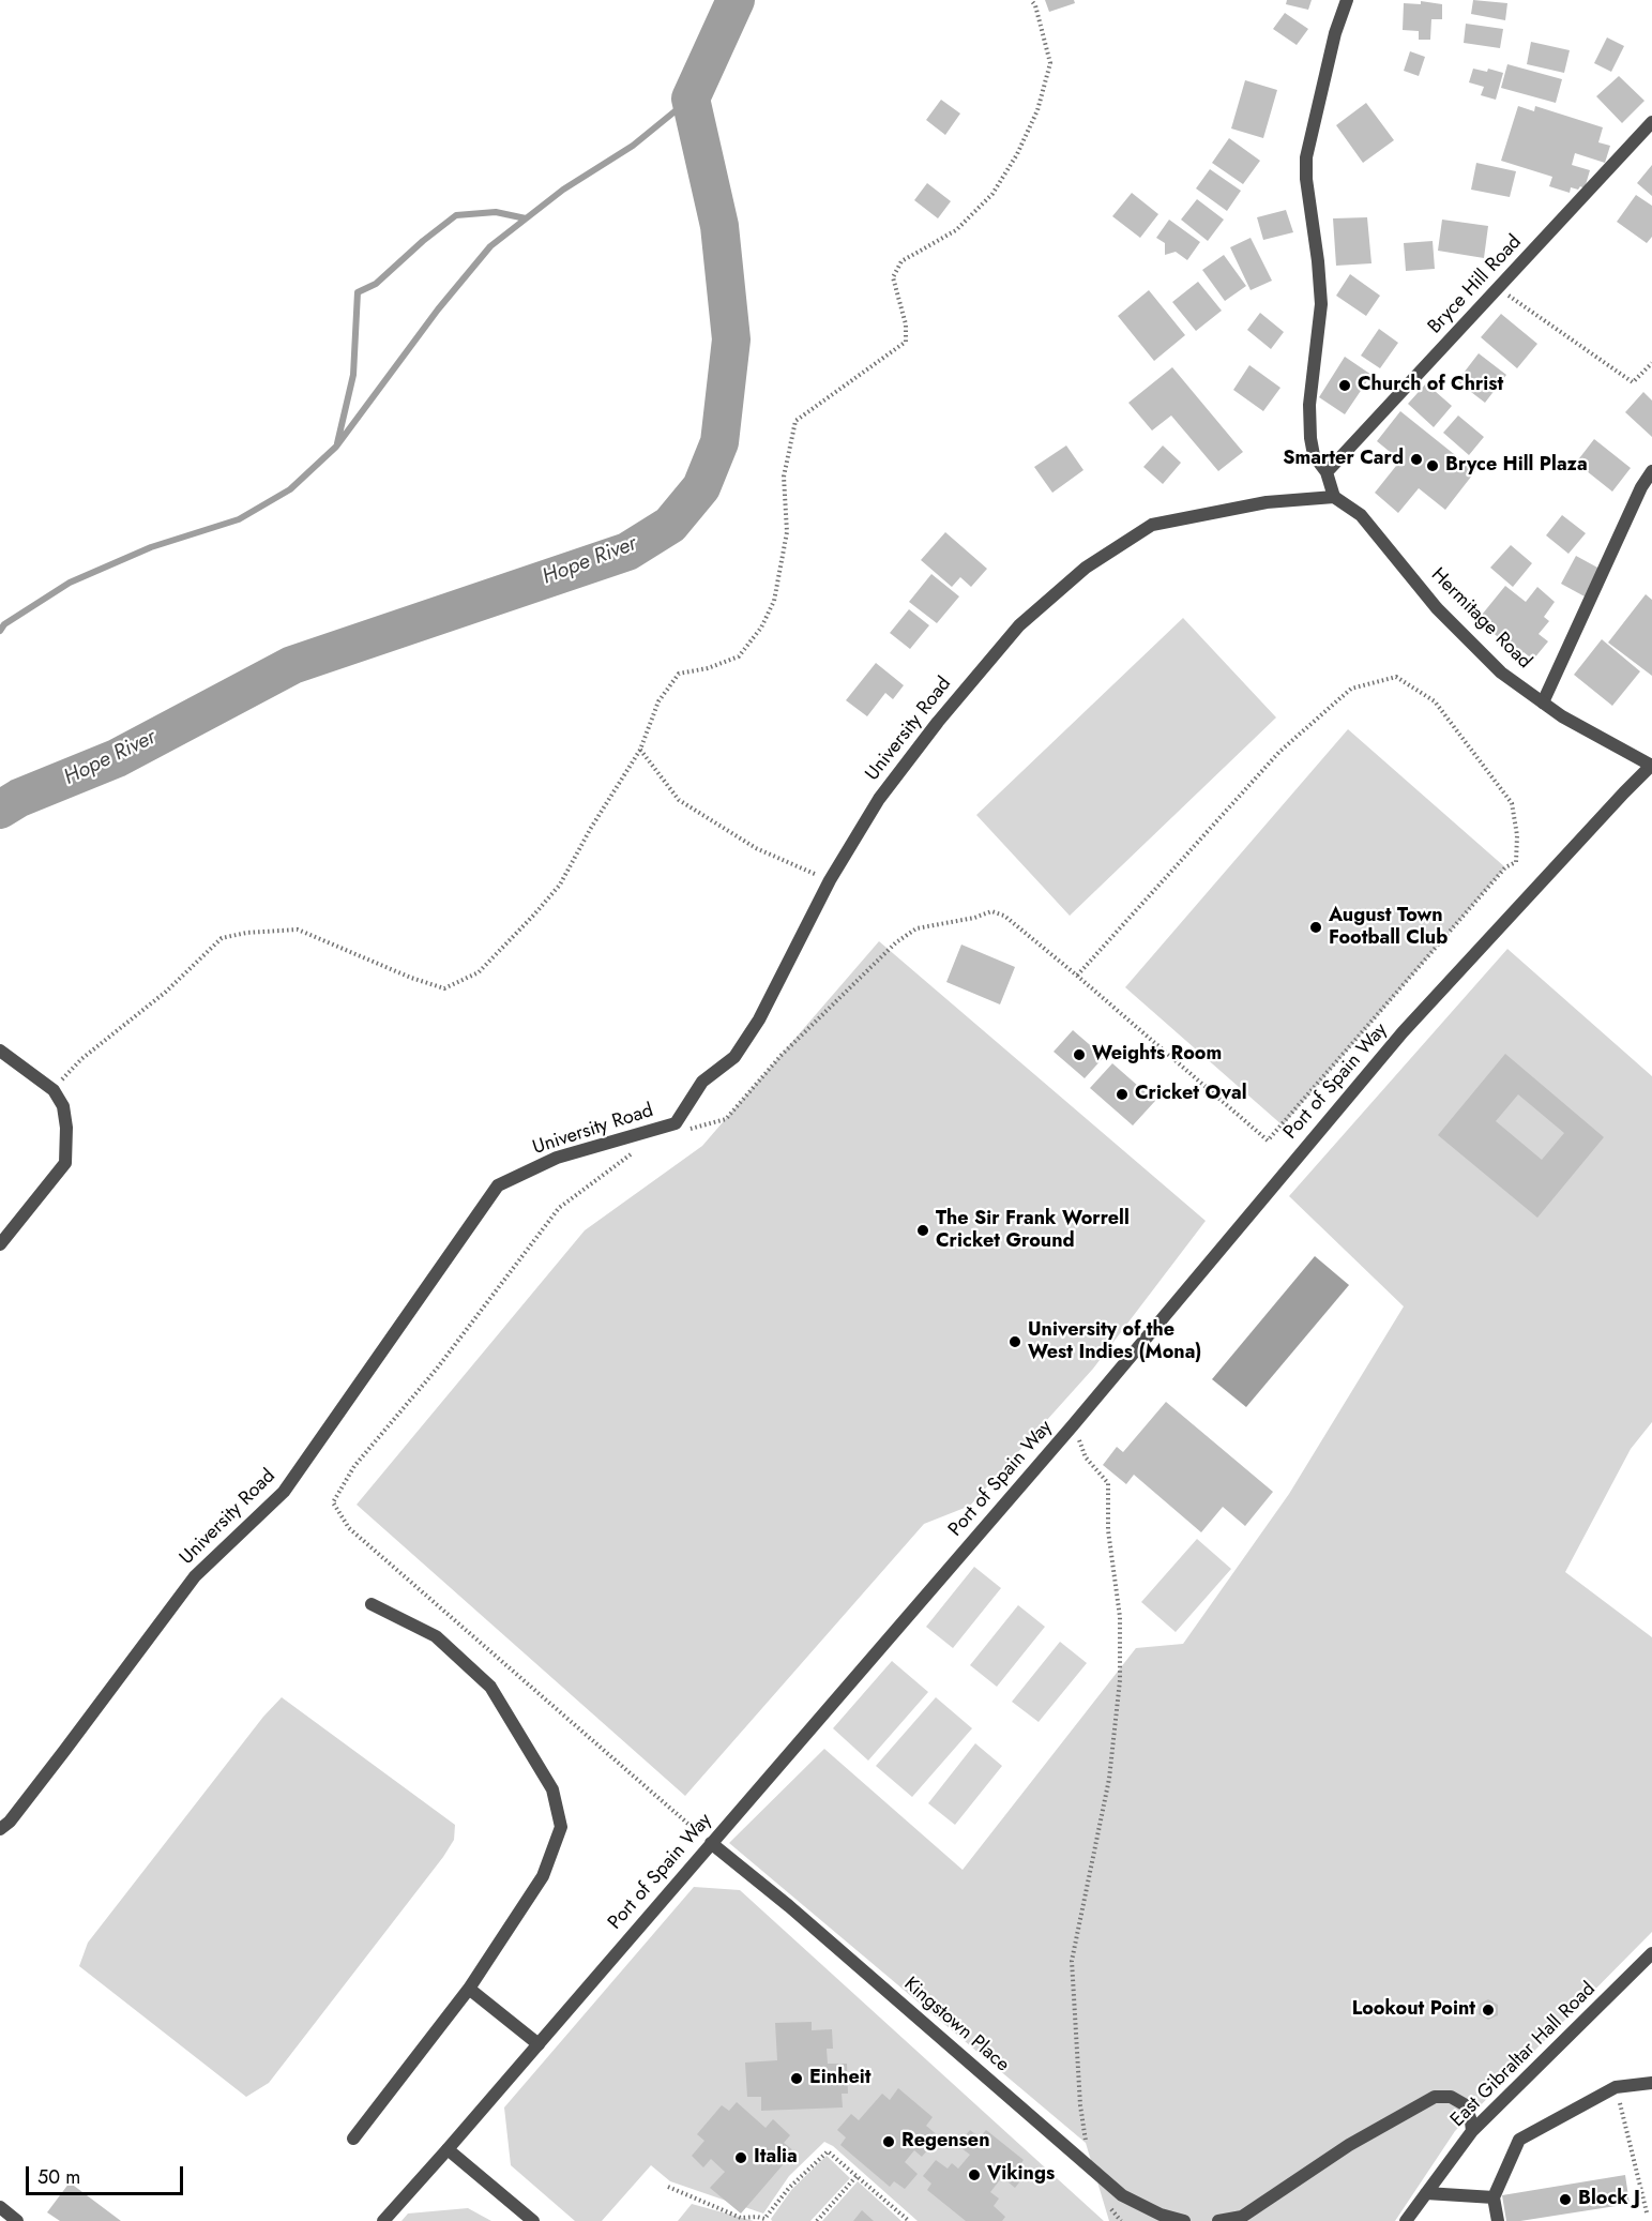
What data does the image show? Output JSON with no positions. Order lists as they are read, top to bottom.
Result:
{
  "streets": {
    "street": [
      "Bryce Hill Road",
      "Hermitage Road",
      "University Road",
      "Port of Spain Way",
      "Kingstown Place",
      "East Gibraltar Hall Road"
    ]
  },
  "crossings": [
    ["Hermitage Road", "University Road"],
    ["Hermitage Road", "Port of Spain Way"],
    ["Port of Spain Way", "Kingstown Place"]
  ],
  "water": ["Hope River"],
  "places": [
    "Church of Christ",
    "Smarter Card",
    "Bryce Hill Plaza",
    "August Town Football Club",
    "Weights Room",
    "Cricket Oval",
    "The Sir Frank Worrell Cricket Ground",
    "University of the West Indies (Mona)",
    "Lookout Point",
    "Einheit",
    "Regensen",
    "Italia",
    "Vikings",
    "Block J"
  ],
  "scale_bar": "50 m"
}
